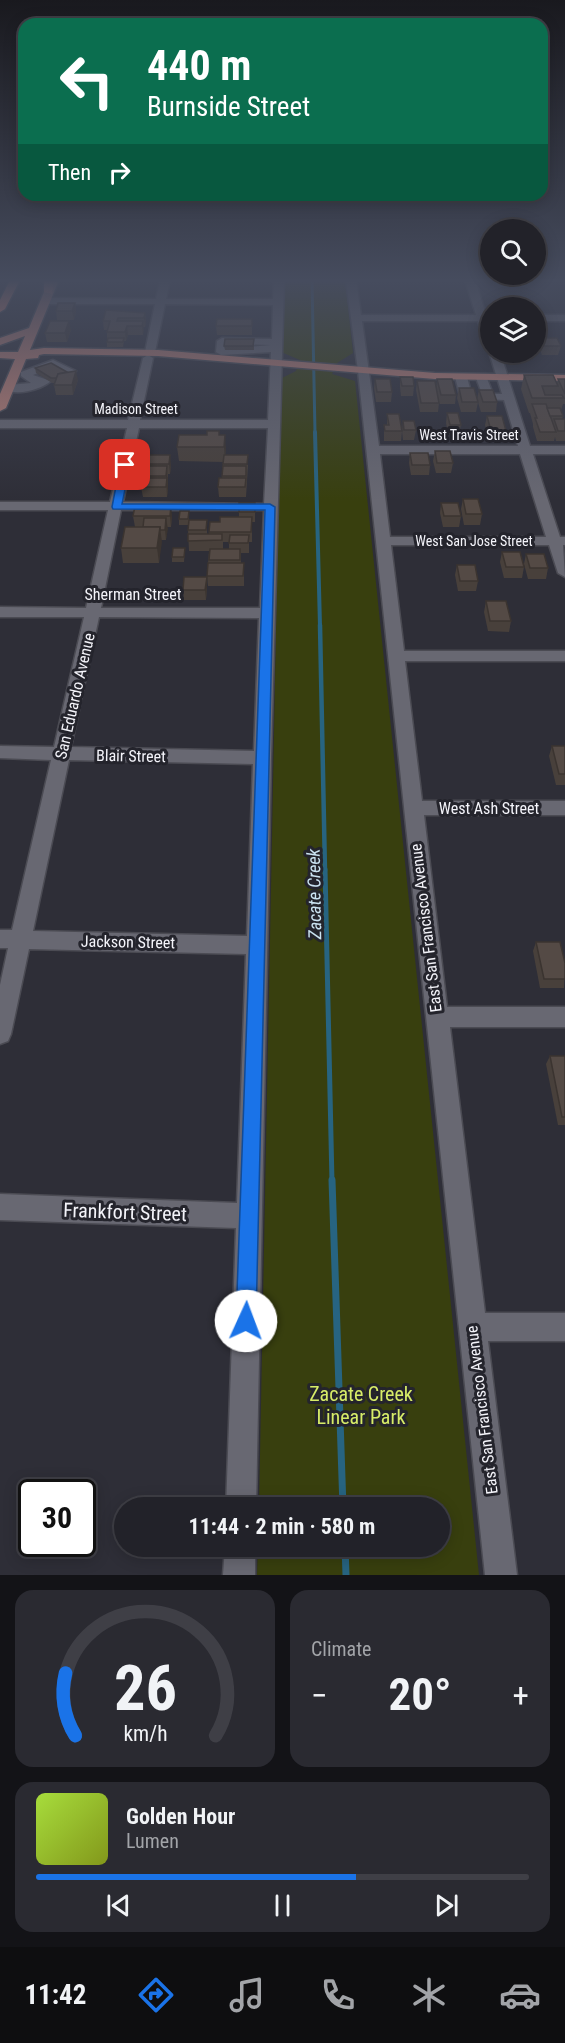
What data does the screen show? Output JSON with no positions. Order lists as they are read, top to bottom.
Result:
{
  "streets": {
    "street": [
      "Madison Street",
      "West Travis Street",
      "West San Jose Street",
      "Sherman Street",
      "San Eduardo Avenue",
      "Blair Street",
      "West Ash Street",
      "East San Francisco Avenue",
      "Jackson Street",
      "Frankfort Street"
    ]
  },
  "crossings": [
    ["Madison Street", "San Eduardo Avenue"],
    ["West Travis Street", "East San Francisco Avenue"],
    ["West San Jose Street", "East San Francisco Avenue"],
    ["Sherman Street", "San Eduardo Avenue"],
    ["San Eduardo Avenue", "Blair Street"],
    ["San Eduardo Avenue", "Jackson Street"],
    ["West Ash Street", "East San Francisco Avenue"]
  ],
  "water": ["Zacate Creek"],
  "parks": ["Zacate Creek Linear Park"],
  "page": {
    "turn": ["440 m", "Burnside Street"],
    "then": "Then",
    "limit": "30",
    "trip": "11:44 · 2 min · 580 m",
    "tile": "Climate",
    "heat": ["−", "20°", "+"],
    "song": ["Golden Hour", "Lumen"],
    "tabs": "11:42",
    "gauge": ["26", "km/h"]
  }
}
